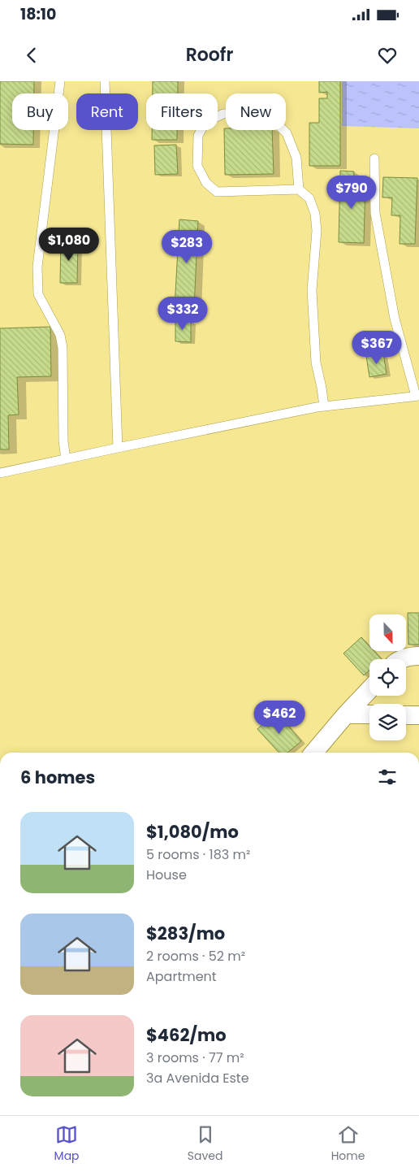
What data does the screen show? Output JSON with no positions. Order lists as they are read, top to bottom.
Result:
{
  "north": "bottom",
  "page": {
    "status": "18:10",
    "header": "Roofr",
    "chip": [
      "Buy",
      "Rent",
      "Filters",
      "New"
    ],
    "price": [
      "$790",
      "$1,080",
      "$283",
      "$332",
      "$367",
      "$462"
    ],
    "heading": "6 homes",
    "list": [
      {
        "name": "$1,080/mo",
        "note": "5 rooms · 183 m² · House"
      },
      {
        "name": "$283/mo",
        "note": "2 rooms · 52 m² · Apartment"
      },
      {
        "name": "$462/mo",
        "note": "3 rooms · 77 m² · 3a Avenida Este"
      }
    ],
    "tabs": ["Map", "Saved", "Home"]
  }
}
